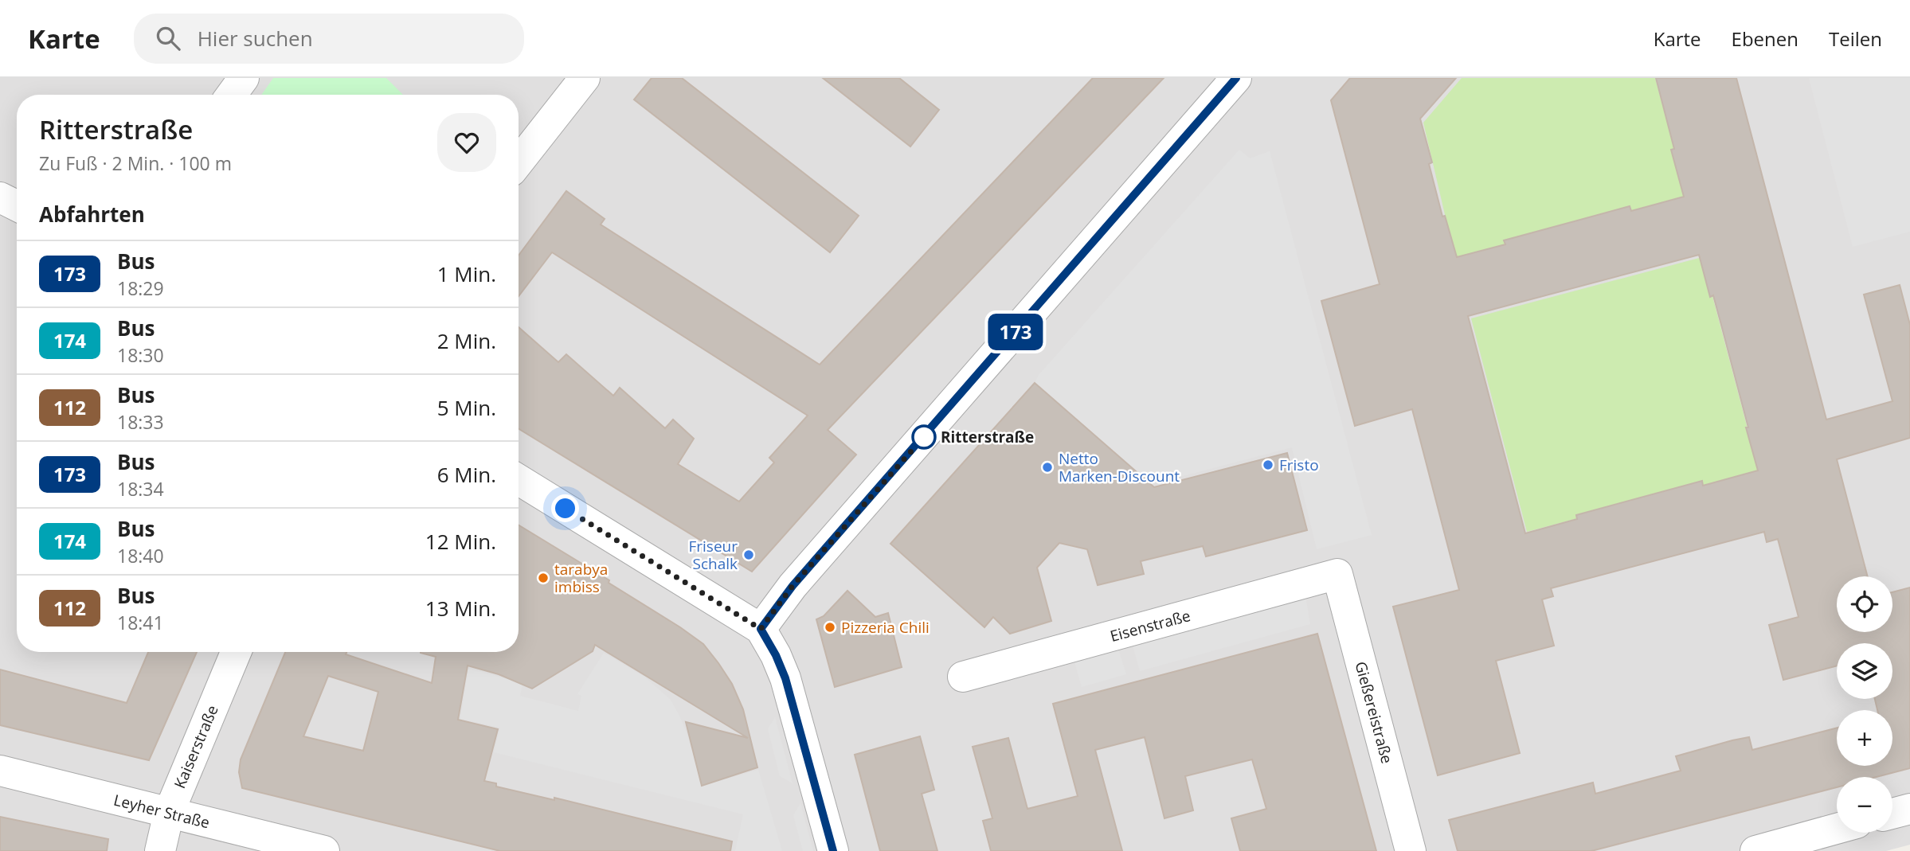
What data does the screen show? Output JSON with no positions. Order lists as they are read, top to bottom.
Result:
{
  "streets": {
    "street": [
      "Eisenstraße",
      "Gießereistraße",
      "Kaiserstraße",
      "Leyher Straße"
    ]
  },
  "crossings": [
    ["Eisenstraße", "Gießereistraße"],
    ["Kaiserstraße", "Leyher Straße"]
  ],
  "places": [
    "Ritterstraße",
    "Fristo",
    "Netto Marken-Discount",
    "Friseur Schalk",
    "tarabya imbiss",
    "Pizzeria Chili"
  ],
  "lines": ["bus line 173"],
  "page": {
    "header": "Karte",
    "search": "Hier suchen",
    "nav": ["Karte", "Ebenen", "Teilen"],
    "on_map": "173",
    "heading": [
      ["Ritterstraße", "Zu Fuß · 2 Min. · 100 m"],
      "Abfahrten"
    ],
    "list": [
      {
        "mark": "173",
        "name": "Bus",
        "note": "18:29",
        "value": "1 Min."
      },
      {
        "mark": "174",
        "name": "Bus",
        "note": "18:30",
        "value": "2 Min."
      },
      {
        "mark": "112",
        "name": "Bus",
        "note": "18:33",
        "value": "5 Min."
      },
      {
        "mark": "173",
        "name": "Bus",
        "note": "18:34",
        "value": "6 Min."
      },
      {
        "mark": "174",
        "name": "Bus",
        "note": "18:40",
        "value": "12 Min."
      },
      {
        "mark": "112",
        "name": "Bus",
        "note": "18:41",
        "value": "13 Min."
      }
    ],
    "map_buttons": ["+", "−"]
  }
}
